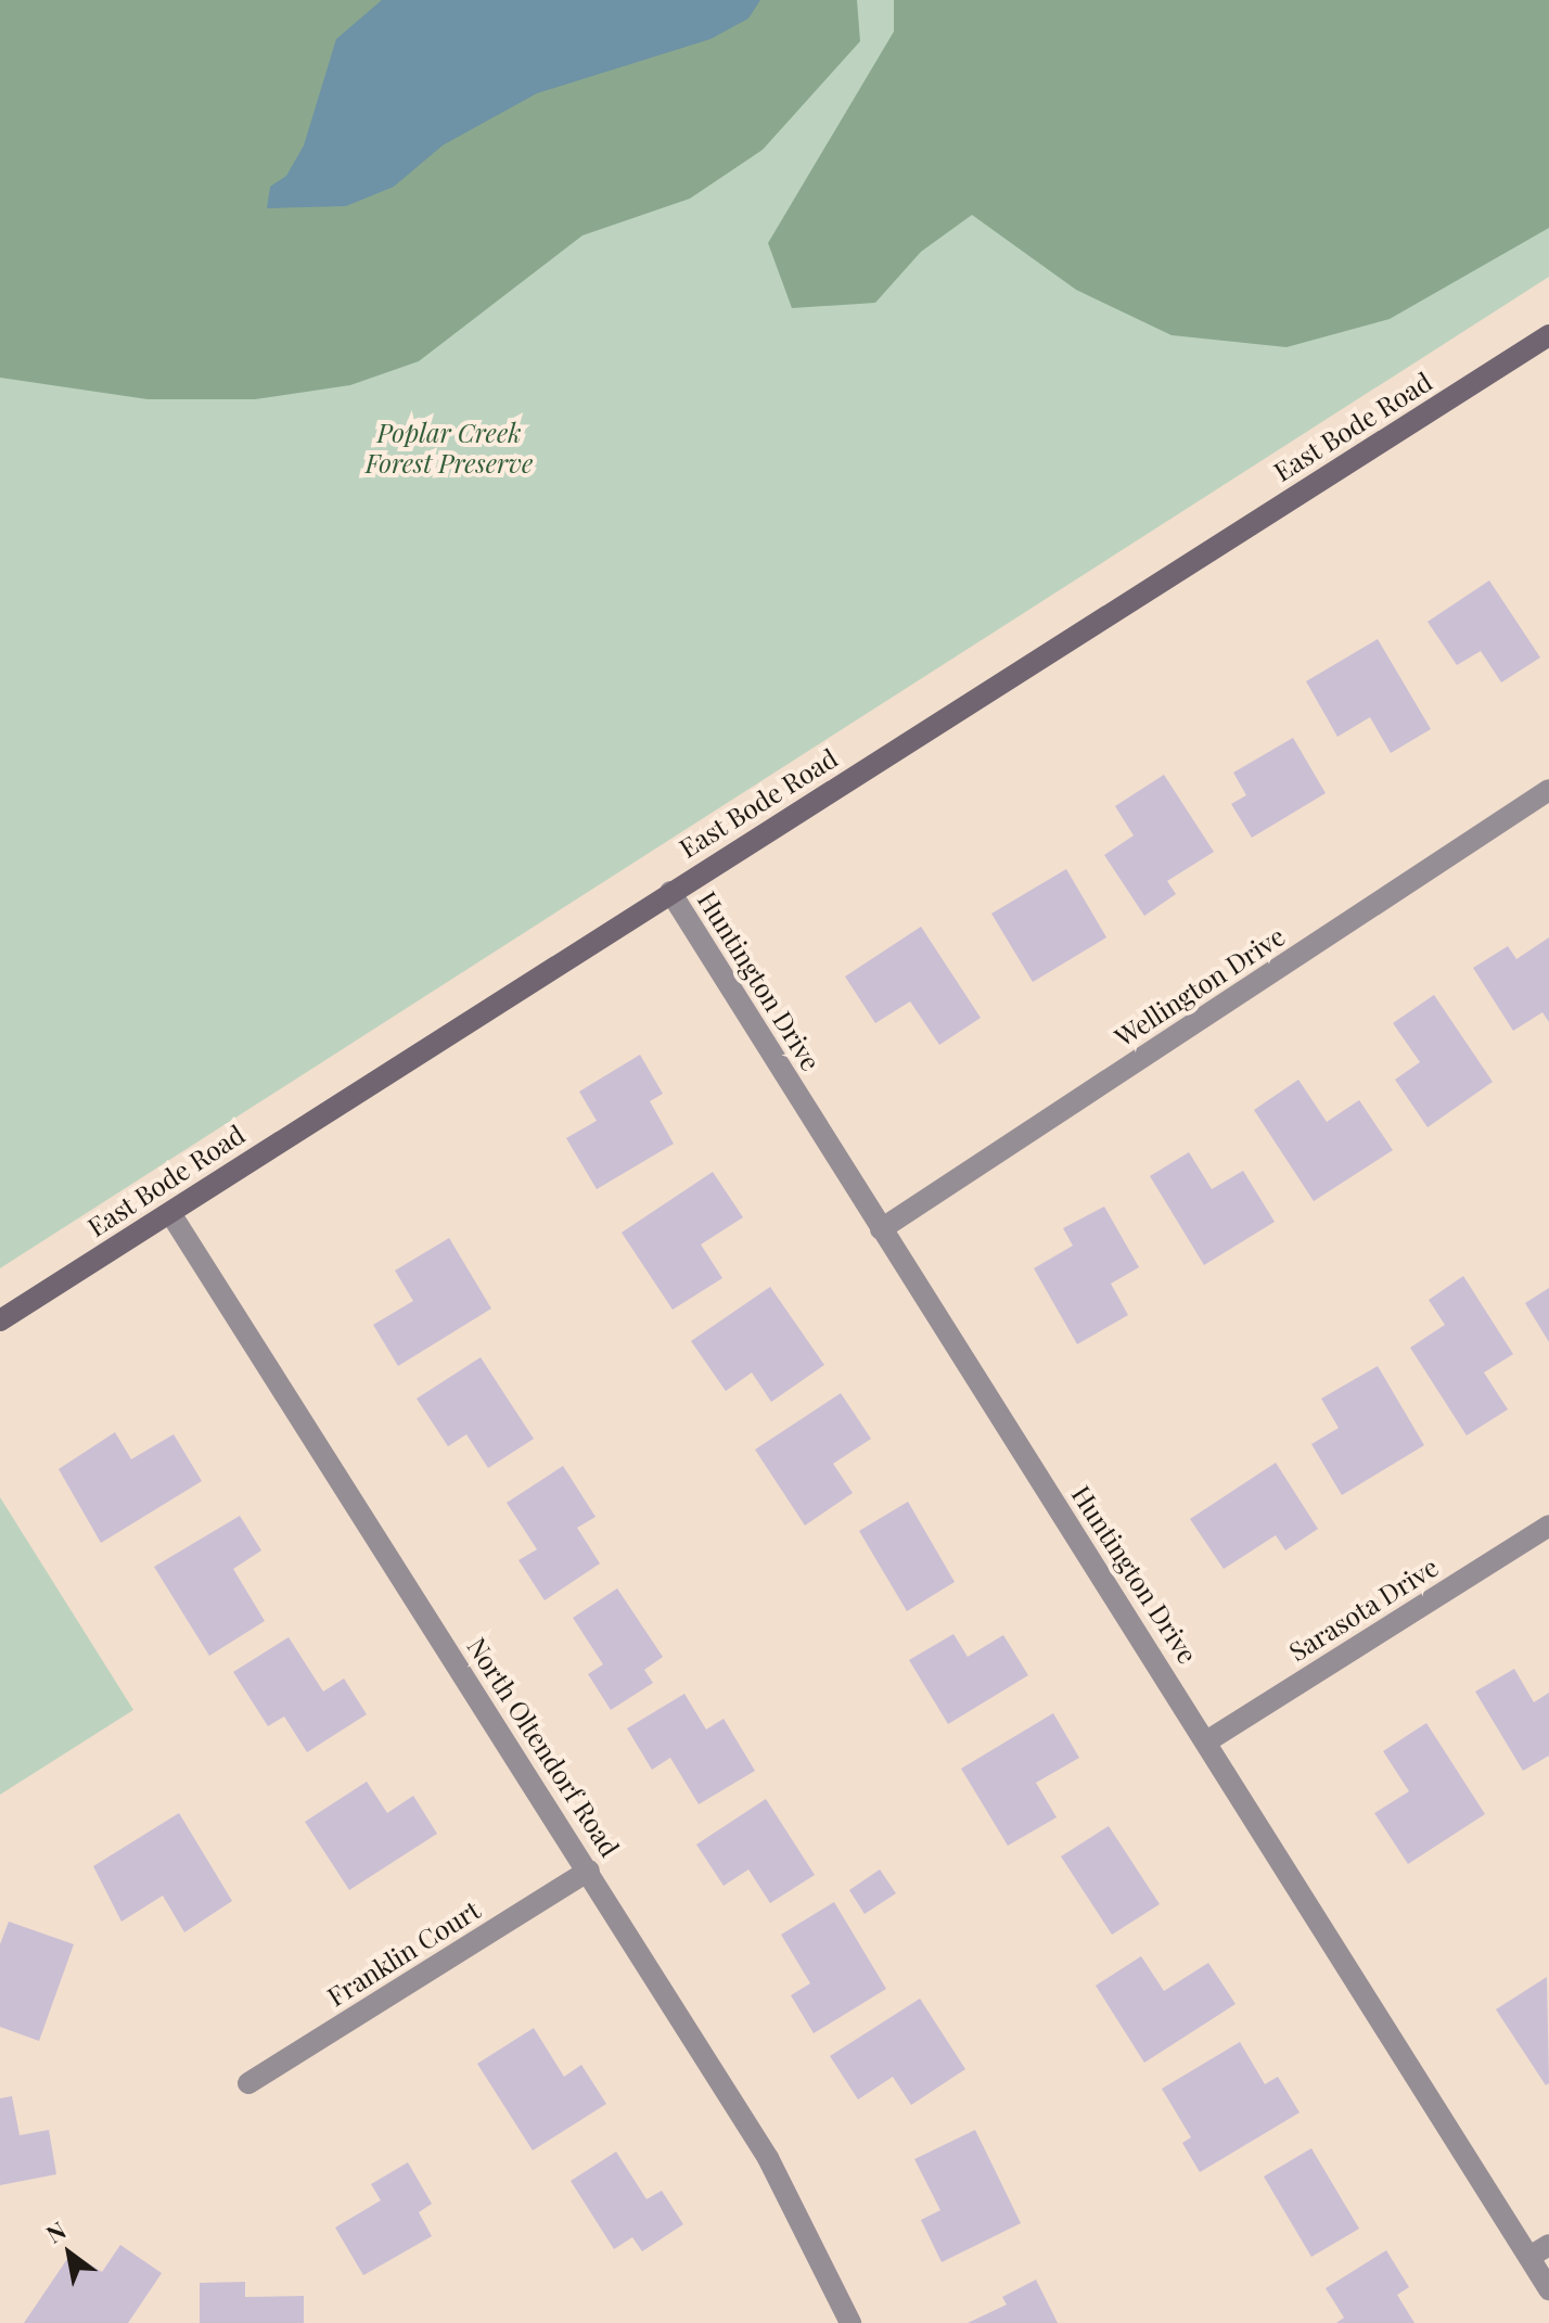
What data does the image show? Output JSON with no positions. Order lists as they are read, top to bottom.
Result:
{
  "streets": {
    "street": [
      "East Bode Road",
      "Huntington Drive",
      "Wellington Drive",
      "Sarasota Drive",
      "North Oltendorf Road",
      "Franklin Court"
    ]
  },
  "crossings": [
    ["East Bode Road", "Huntington Drive"],
    ["East Bode Road", "North Oltendorf Road"],
    ["Huntington Drive", "Wellington Drive"],
    ["Huntington Drive", "Sarasota Drive"],
    ["North Oltendorf Road", "Franklin Court"]
  ],
  "parks": ["Poplar Creek Forest Preserve"],
  "north": "top left"
}
